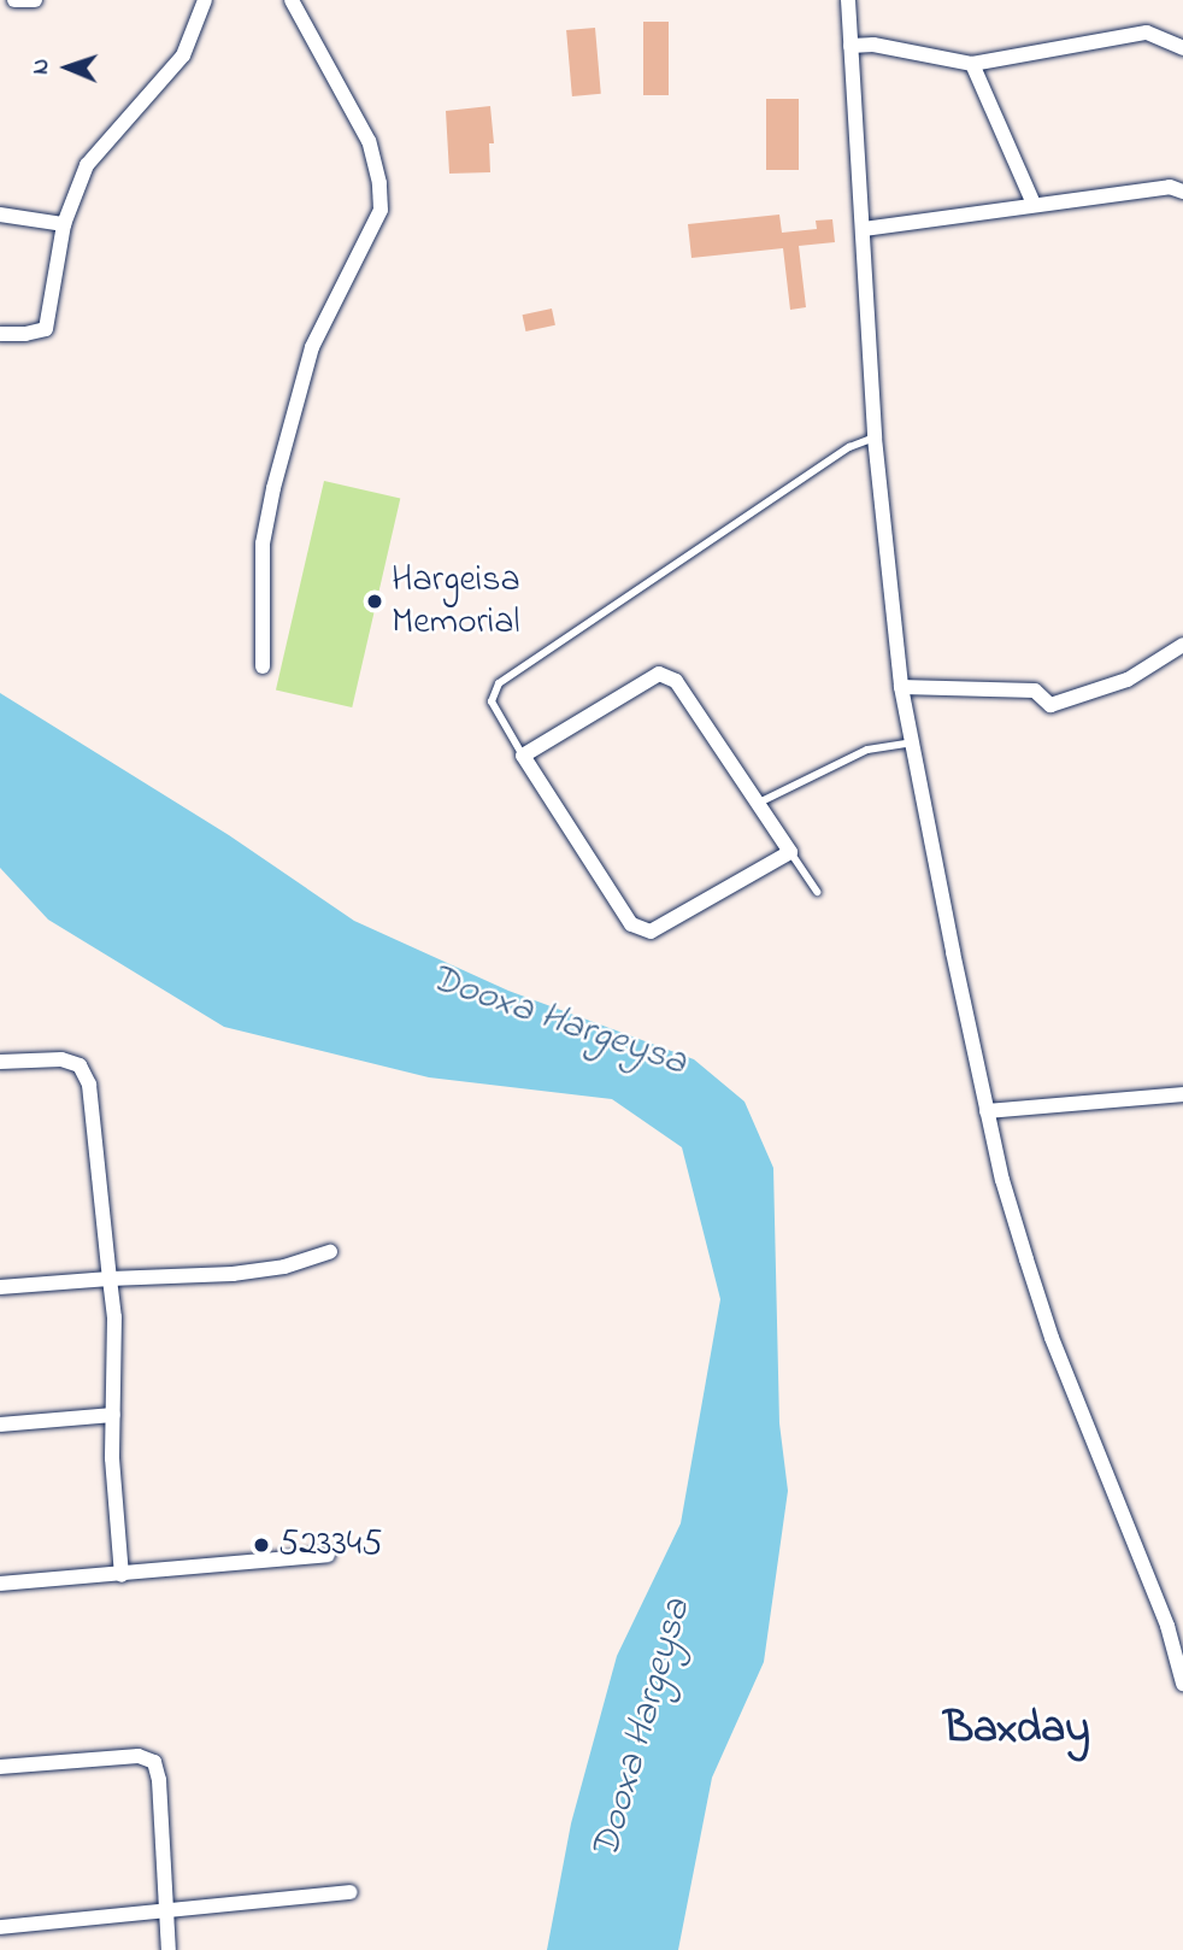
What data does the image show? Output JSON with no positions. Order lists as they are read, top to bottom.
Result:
{
  "districts": ["Baxday"],
  "water": ["Dooxa Hargeysa"],
  "places": ["Hargeisa Memorial", "523345"],
  "north": "left"
}
